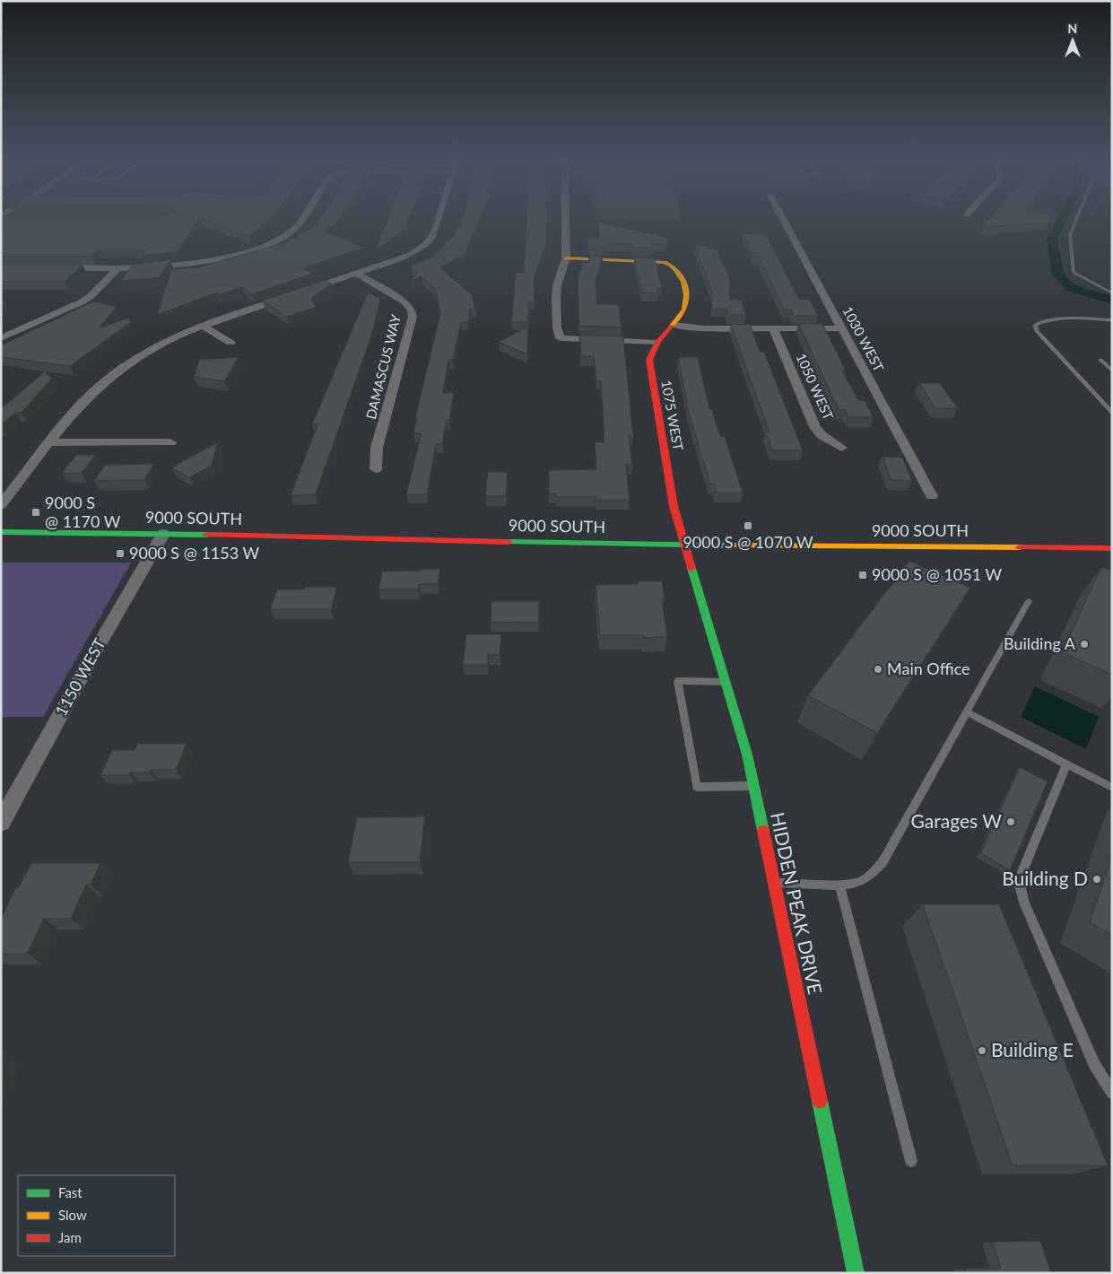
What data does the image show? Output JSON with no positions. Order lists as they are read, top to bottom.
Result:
{
  "streets": {
    "street": [
      "1030 WEST",
      "DAMASCUS WAY",
      "1050 WEST",
      "1075 WEST",
      "9000 SOUTH",
      "1150 WEST",
      "HIDDEN PEAK DRIVE"
    ]
  },
  "crossings": [
    ["1075 WEST", "9000 SOUTH"],
    ["1075 WEST", "HIDDEN PEAK DRIVE"],
    ["9000 SOUTH", "1150 WEST"],
    ["9000 SOUTH", "HIDDEN PEAK DRIVE"]
  ],
  "places": {
    "transit": [
      "9000 S @ 1170 W",
      "9000 S @ 1070 W",
      "9000 S @ 1153 W",
      "9000 S @ 1051 W"
    ],
    "other": [
      "Building A",
      "Main Office",
      "Garages W",
      "Building D",
      "Building E"
    ]
  },
  "legend": ["Fast", "Slow", "Jam"],
  "north": "top"
}
